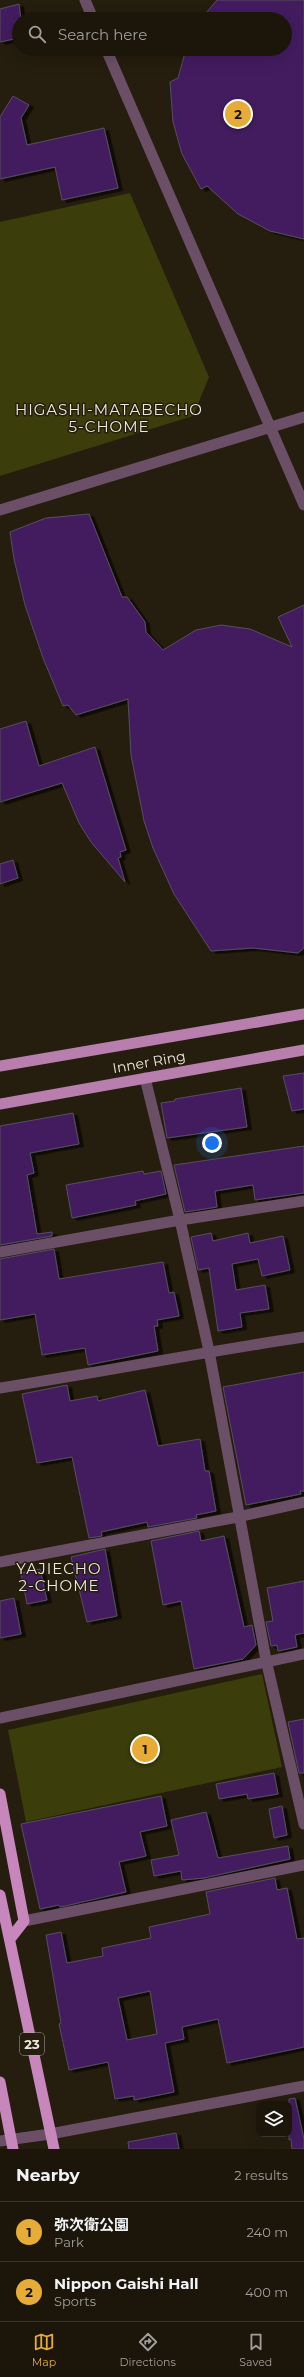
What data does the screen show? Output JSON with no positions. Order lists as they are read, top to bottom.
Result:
{
  "streets": {
    "highway": ["23"],
    "main road": ["Inner Ring"]
  },
  "districts": ["HIGASHI-MATABECHO 5-CHOME", "YAJIECHO 2-CHOME"],
  "page": {
    "search": "Search here",
    "pins": ["2", "1"],
    "heading": ["Nearby", "2 results"],
    "list": [
      {
        "mark": "1",
        "name": "弥次衛公園",
        "note": "Park",
        "value": "240 m"
      },
      {
        "mark": "2",
        "name": "Nippon Gaishi Hall",
        "note": "Sports",
        "value": "400 m"
      }
    ],
    "nav": ["Map", "Directions", "Saved"]
  }
}
